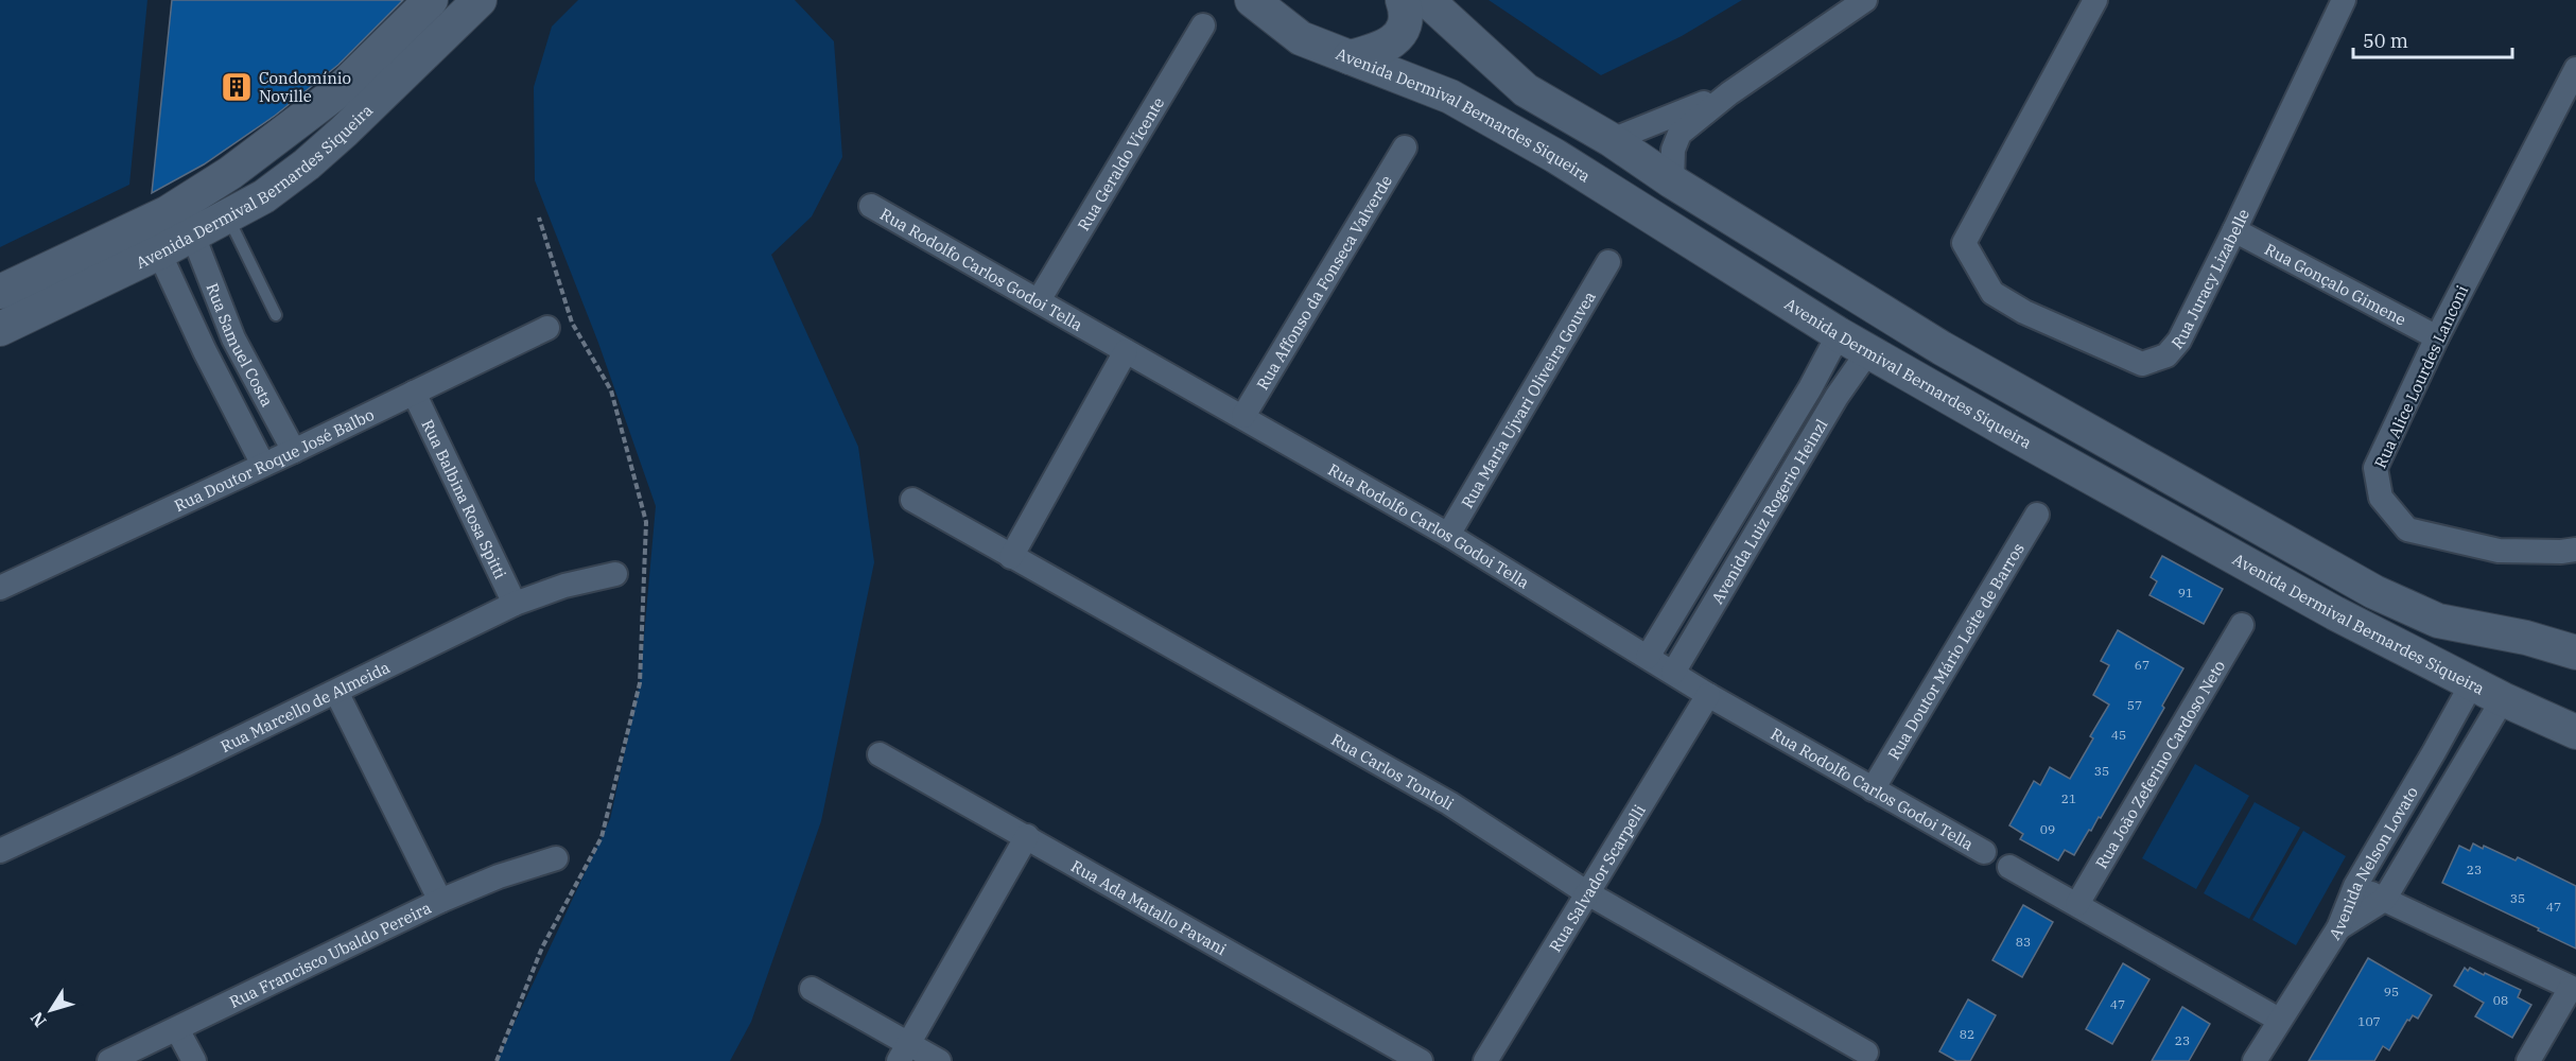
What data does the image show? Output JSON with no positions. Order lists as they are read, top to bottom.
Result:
{
  "streets": {
    "main road": ["Avenida Dermival Bernardes Siqueira"],
    "street": [
      "Rua Geraldo Vicente",
      "Rua Rodolfo Carlos Godoi Tella",
      "Rua Juracy Lizabelle",
      "Rua Affonso da Fonseca Valverde",
      "Rua Gonçalo Gimene",
      "Rua Samuel Costa",
      "Rua Alice Lourdes Lanconi",
      "Rua Maria Ujvari Oliveira Gouvea",
      "Rua Doutor Roque José Balbo",
      "Rua Balbina Rosa Spitti",
      "Avenida Luiz Rogerio Heinzl",
      "Rua Doutor Mário Leite de Barros",
      "Rua Marcello de Almeida",
      "Rua João Zeferino Cardoso Neto",
      "Rua Carlos Tontoli",
      "Avenida Nelson Lovato",
      "Rua Salvador Scarpelli",
      "Rua Ada Matallo Pavani",
      "Rua Francisco Ubaldo Pereira"
    ]
  },
  "crossings": [
    ["Avenida Dermival Bernardes Siqueira", "Rua Samuel Costa"],
    ["Avenida Dermival Bernardes Siqueira", "Avenida Luiz Rogerio Heinzl"],
    ["Avenida Dermival Bernardes Siqueira", "Avenida Nelson Lovato"],
    ["Rua Geraldo Vicente", "Rua Rodolfo Carlos Godoi Tella"],
    ["Rua Rodolfo Carlos Godoi Tella", "Rua Affonso da Fonseca Valverde"],
    ["Rua Rodolfo Carlos Godoi Tella", "Rua Maria Ujvari Oliveira Gouvea"],
    ["Rua Rodolfo Carlos Godoi Tella", "Avenida Luiz Rogerio Heinzl"],
    ["Rua Rodolfo Carlos Godoi Tella", "Rua Doutor Mário Leite de Barros"],
    ["Rua Rodolfo Carlos Godoi Tella", "Rua Salvador Scarpelli"],
    ["Rua Juracy Lizabelle", "Rua Gonçalo Gimene"],
    ["Rua Gonçalo Gimene", "Rua Alice Lourdes Lanconi"],
    ["Rua Samuel Costa", "Rua Doutor Roque José Balbo"],
    ["Rua Doutor Roque José Balbo", "Rua Balbina Rosa Spitti"],
    ["Rua Balbina Rosa Spitti", "Rua Marcello de Almeida"],
    ["Rua Carlos Tontoli", "Rua Salvador Scarpelli"]
  ],
  "places": {
    "building": ["Condomínio Noville"]
  },
  "house_numbers": [
    "91",
    "67",
    "57",
    "45",
    "35",
    "21",
    "09",
    "23",
    "35",
    "47",
    "83",
    "95",
    "08",
    "47",
    "107",
    "82",
    "23"
  ],
  "scale_bar": "50 m",
  "north": "bottom left"
}
